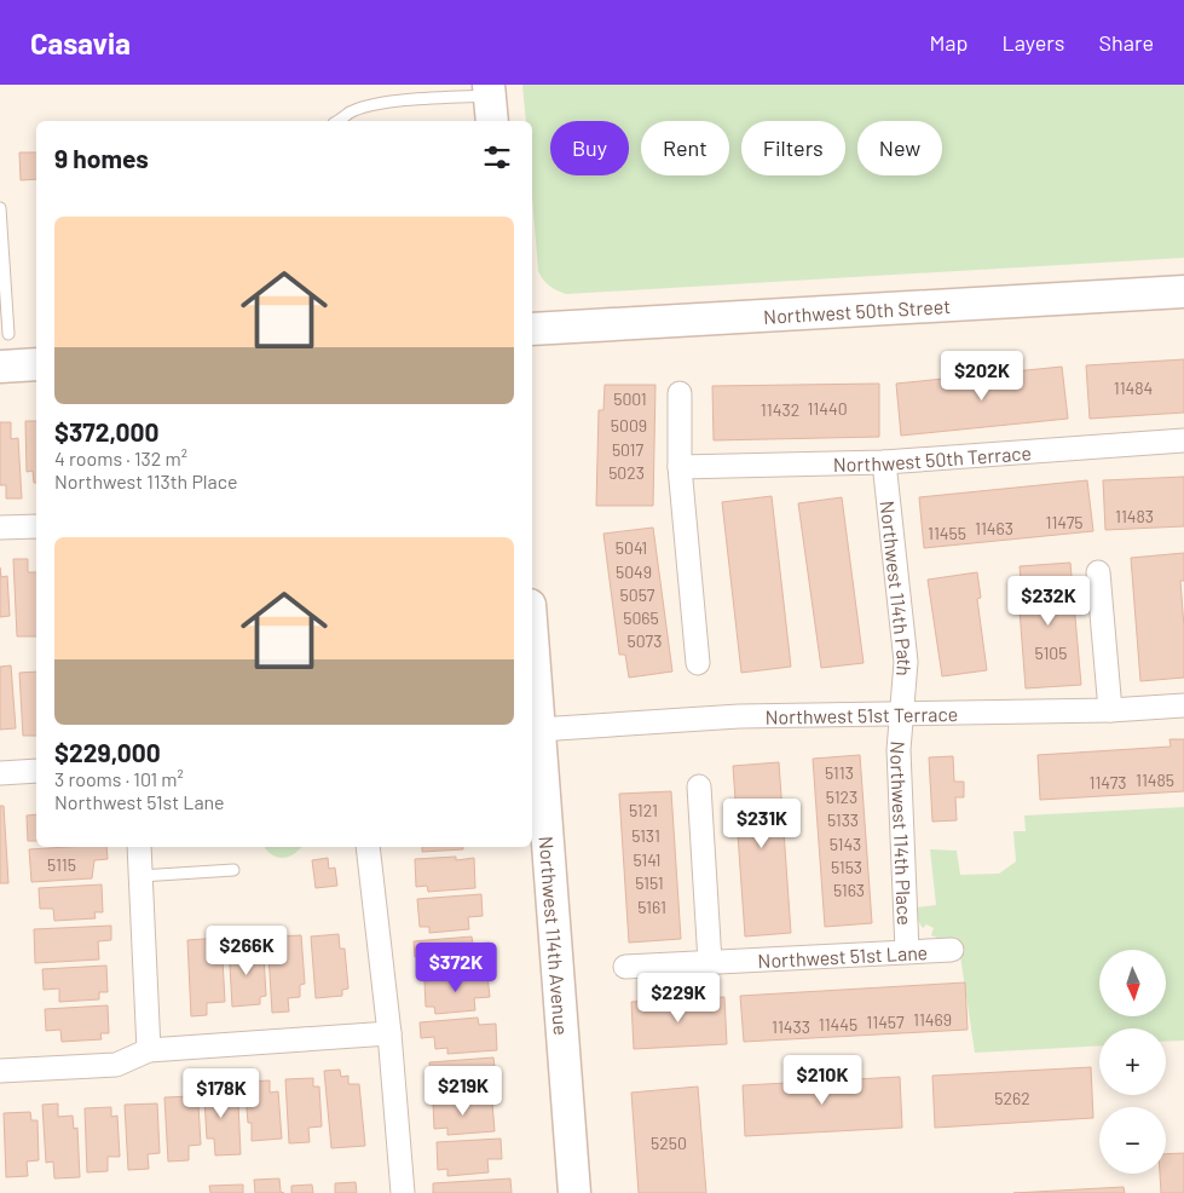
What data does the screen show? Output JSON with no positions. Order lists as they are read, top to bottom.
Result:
{
  "streets": {
    "street": [
      "Northwest 50th Street",
      "Northwest 50th Terrace",
      "Northwest 114th Path",
      "Northwest 51st Terrace",
      "Northwest 114th Place",
      "Northwest 114th Avenue",
      "Northwest 51st Lane"
    ]
  },
  "crossings": [
    ["Northwest 50th Terrace", "Northwest 114th Path"],
    ["Northwest 114th Path", "Northwest 51st Terrace"],
    ["Northwest 114th Path", "Northwest 114th Place"],
    ["Northwest 51st Terrace", "Northwest 114th Place"],
    ["Northwest 51st Terrace", "Northwest 114th Avenue"],
    ["Northwest 114th Place", "Northwest 51st Lane"]
  ],
  "house_numbers": [
    "11484",
    "5001",
    "11440",
    "11432",
    "5009",
    "5017",
    "5023",
    "11483",
    "11475",
    "11463",
    "11455",
    "5041",
    "5049",
    "5057",
    "5065",
    "5073",
    "5105",
    "5113",
    "11485",
    "11473",
    "5123",
    "5121",
    "5133",
    "5131",
    "5143",
    "5141",
    "5115",
    "5153",
    "5151",
    "5163",
    "5161",
    "11469",
    "11457",
    "11445",
    "11433",
    "5262",
    "5250"
  ],
  "north": "bottom",
  "page": {
    "header": "Casavia",
    "nav": ["Map", "Layers", "Share"],
    "chip": [
      "Buy",
      "Rent",
      "Filters",
      "New"
    ],
    "heading": "9 homes",
    "list": [
      {
        "name": "$372,000",
        "note": "4 rooms · 132 m² · Northwest 113th Place"
      },
      {
        "name": "$229,000",
        "note": "3 rooms · 101 m² · Northwest 51st Lane"
      }
    ],
    "price": [
      "$202K",
      "$232K",
      "$231K",
      "$266K",
      "$372K",
      "$229K",
      "$210K",
      "$219K",
      "$178K"
    ],
    "map_buttons": ["+", "−"]
  }
}
